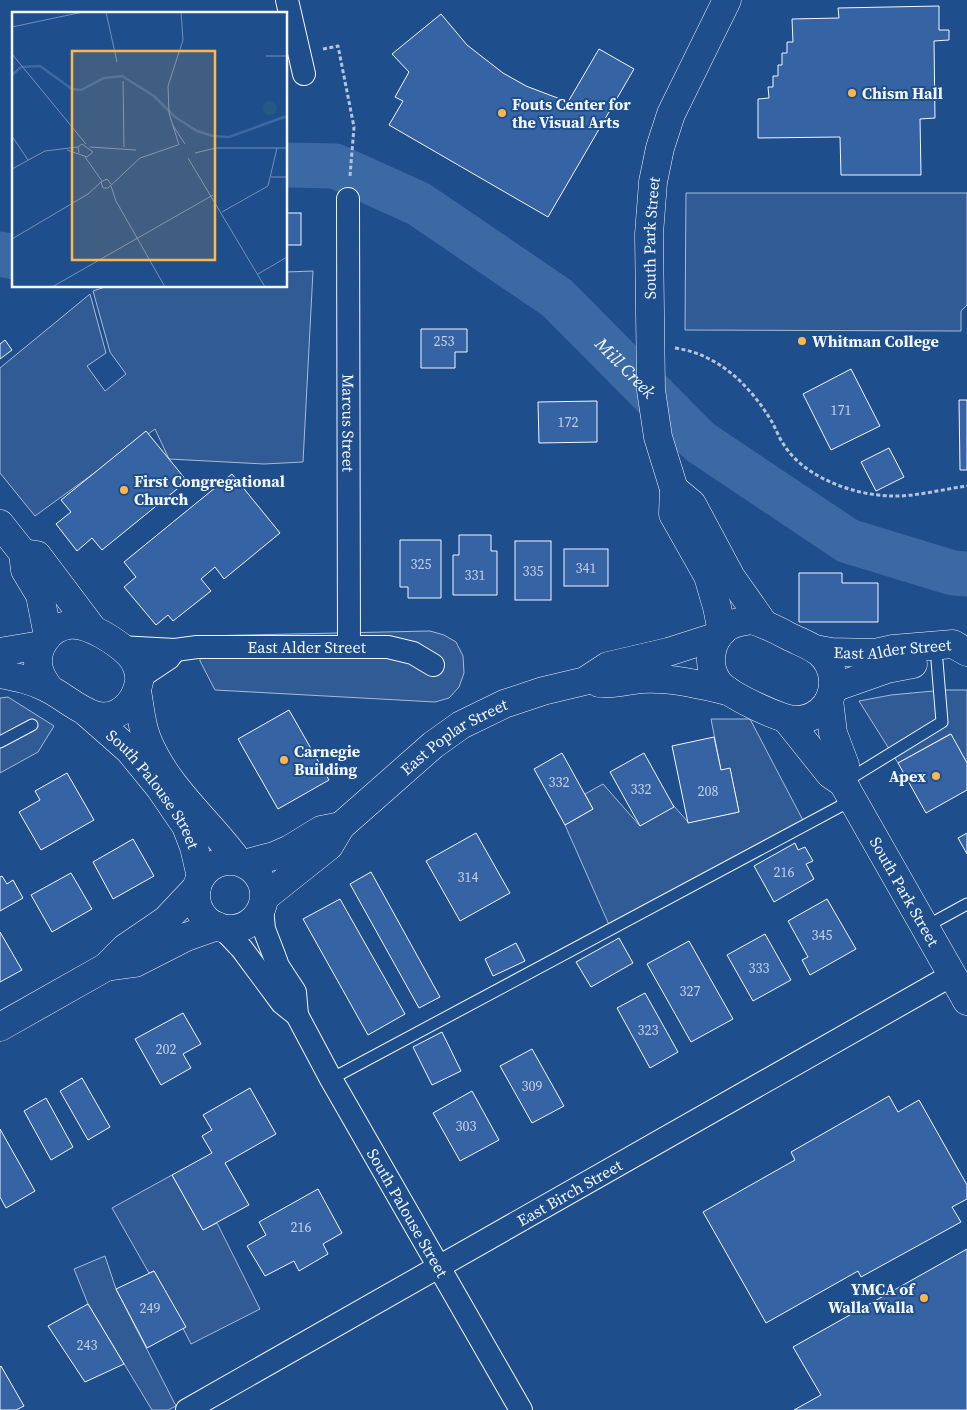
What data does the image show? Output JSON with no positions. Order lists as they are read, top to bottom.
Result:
{
  "streets": {
    "main road": [
      "South Park Street",
      "East Alder Street",
      "East Poplar Street",
      "South Palouse Street"
    ],
    "street": ["Marcus Street", "East Birch Street"]
  },
  "crossings": [
    ["South Park Street", "East Alder Street"],
    ["South Park Street", "East Poplar Street"],
    ["South Park Street", "East Birch Street"],
    ["Marcus Street", "East Alder Street"],
    ["East Alder Street", "East Poplar Street"],
    ["East Alder Street", "South Palouse Street"],
    ["East Poplar Street", "South Palouse Street"],
    ["South Palouse Street", "East Birch Street"]
  ],
  "water": ["Mill Creek"],
  "places": [
    "Chism Hall",
    "Fouts Center for the Visual Arts",
    "Whitman College",
    "First Congregational Church",
    "Carnegie Building",
    "Apex",
    "YMCA of Walla Walla"
  ],
  "house_numbers": [
    "253",
    "171",
    "172",
    "325",
    "341",
    "335",
    "331",
    "332",
    "332",
    "208",
    "216",
    "314",
    "345",
    "333",
    "327",
    "323",
    "202",
    "309",
    "303",
    "216",
    "249",
    "243"
  ]
}
